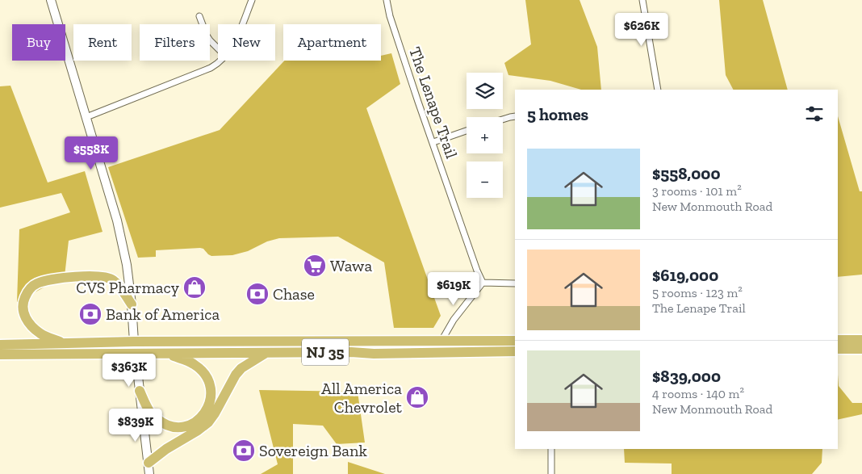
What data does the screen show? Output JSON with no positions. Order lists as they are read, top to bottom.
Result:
{
  "streets": {
    "highway": ["NJ 35"],
    "street": ["The Lenape Trail"]
  },
  "places": {
    "supermarket": ["Wawa"],
    "shop": ["CVS Pharmacy", "All America Chevrolet"],
    "bank": ["Chase", "Bank of America", "Sovereign Bank"]
  },
  "page": {
    "price": [
      "$626K",
      "$558K",
      "$619K",
      "$363K",
      "$839K"
    ],
    "chip": [
      "Buy",
      "Rent",
      "Filters",
      "New",
      "Apartment"
    ],
    "map_buttons": ["+", "−"],
    "heading": "5 homes",
    "list": [
      {
        "name": "$558,000",
        "note": "3 rooms · 101 m² · New Monmouth Road"
      },
      {
        "name": "$619,000",
        "note": "5 rooms · 123 m² · The Lenape Trail"
      },
      {
        "name": "$839,000",
        "note": "4 rooms · 140 m² · New Monmouth Road"
      }
    ]
  }
}
